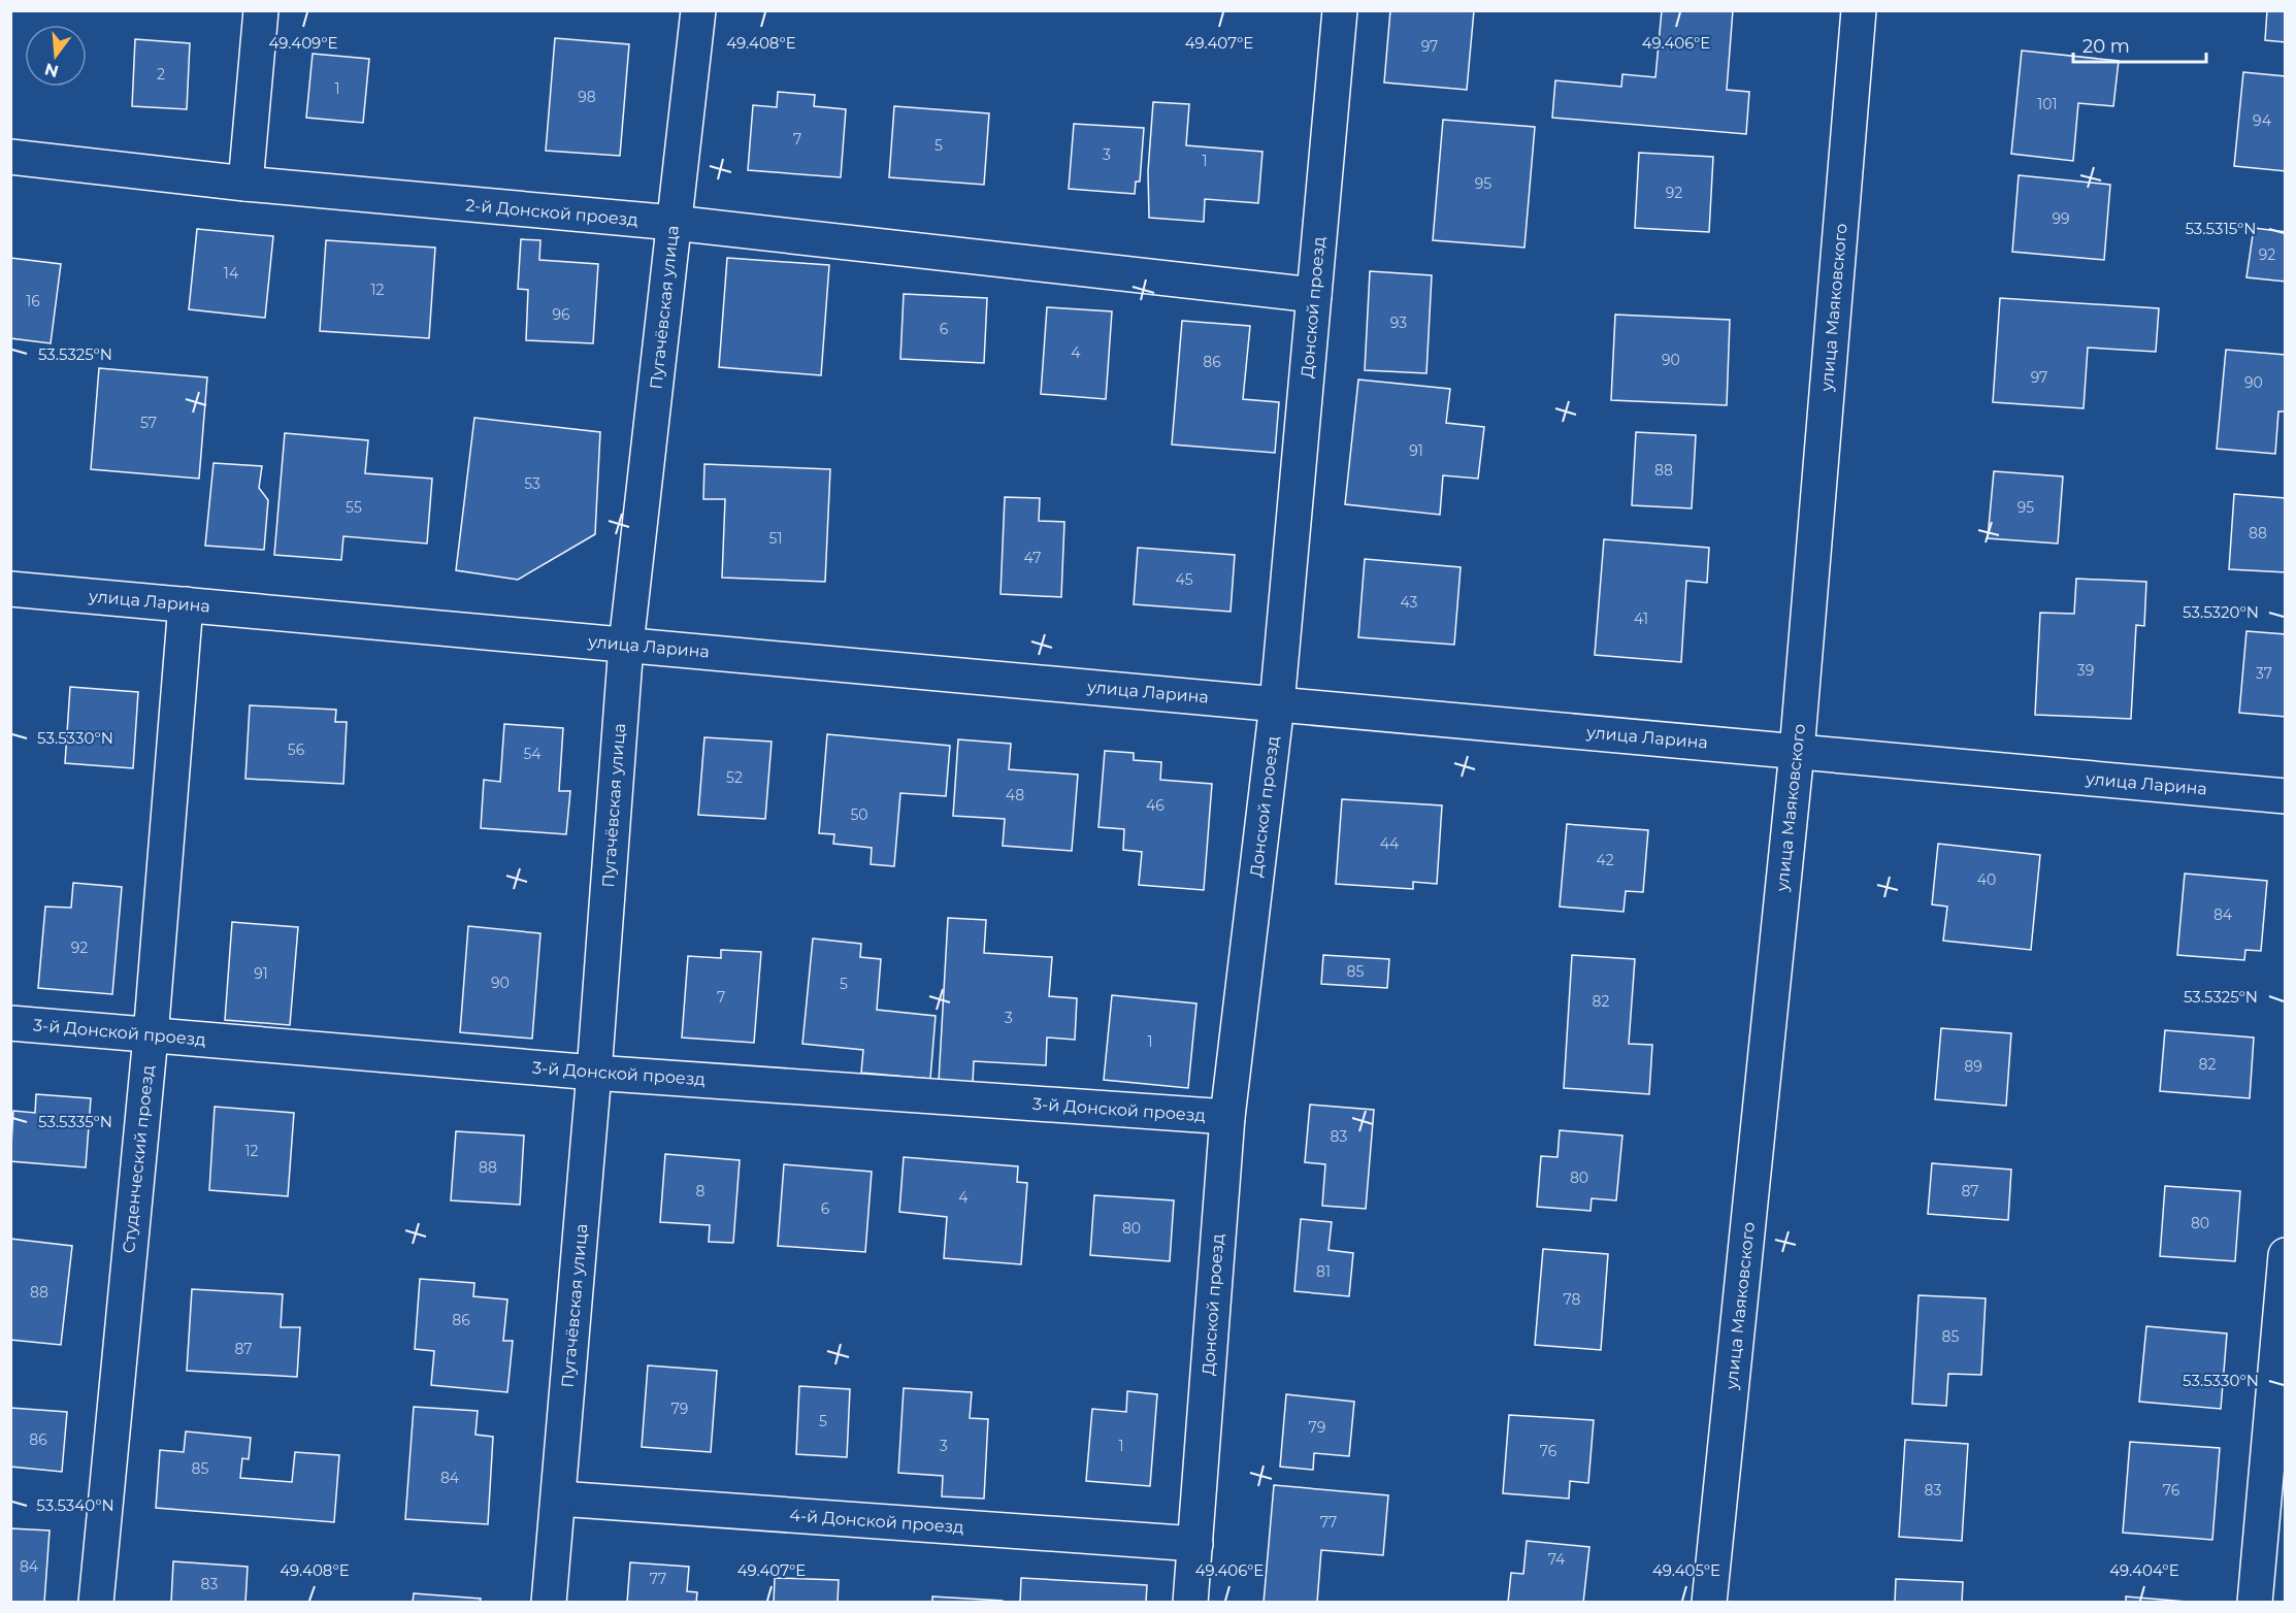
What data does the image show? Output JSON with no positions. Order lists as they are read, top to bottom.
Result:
{
  "streets": {
    "street": [
      "2-й Донской проезд",
      "Пугачёвская улица",
      "Донской проезд",
      "улица Маяковского",
      "улица Ларина",
      "3-й Донской проезд",
      "Студенческий проезд",
      "4-й Донской проезд"
    ]
  },
  "crossings": [
    ["2-й Донской проезд", "Пугачёвская улица"],
    ["2-й Донской проезд", "Донской проезд"],
    ["Пугачёвская улица", "улица Ларина"],
    ["Пугачёвская улица", "3-й Донской проезд"],
    ["Пугачёвская улица", "4-й Донской проезд"],
    ["Донской проезд", "улица Ларина"],
    ["Донской проезд", "3-й Донской проезд"],
    ["Донской проезд", "4-й Донской проезд"],
    ["улица Маяковского", "улица Ларина"],
    ["улица Ларина", "Студенческий проезд"],
    ["3-й Донской проезд", "Студенческий проезд"]
  ],
  "house_numbers": [
    "97",
    "2",
    "1",
    "98",
    "101",
    "94",
    "7",
    "5",
    "3",
    "1",
    "95",
    "92",
    "99",
    "92",
    "14",
    "12",
    "16",
    "96",
    "93",
    "6",
    "4",
    "90",
    "86",
    "97",
    "90",
    "57",
    "91",
    "88",
    "53",
    "55",
    "95",
    "88",
    "51",
    "47",
    "45",
    "43",
    "41",
    "39",
    "37",
    "56",
    "54",
    "52",
    "48",
    "46",
    "50",
    "44",
    "42",
    "40",
    "84",
    "92",
    "85",
    "91",
    "90",
    "5",
    "7",
    "82",
    "3",
    "1",
    "82",
    "89",
    "83",
    "12",
    "88",
    "80",
    "8",
    "87",
    "4",
    "6",
    "80",
    "80",
    "81",
    "88",
    "78",
    "86",
    "85",
    "87",
    "79",
    "5",
    "79",
    "86",
    "3",
    "1",
    "76",
    "85",
    "84",
    "83",
    "76",
    "77",
    "74",
    "84",
    "77",
    "83"
  ],
  "scale_bar": "20 m",
  "north": "bottom",
  "coordinates": [
    "49.409°E",
    "49.408°E",
    "49.407°E",
    "49.406°E",
    "53.5315°N",
    "53.5325°N",
    "53.5320°N",
    "53.5330°N",
    "53.5335°N",
    "53.5340°N",
    "49.405°E",
    "49.404°E"
  ]
}
